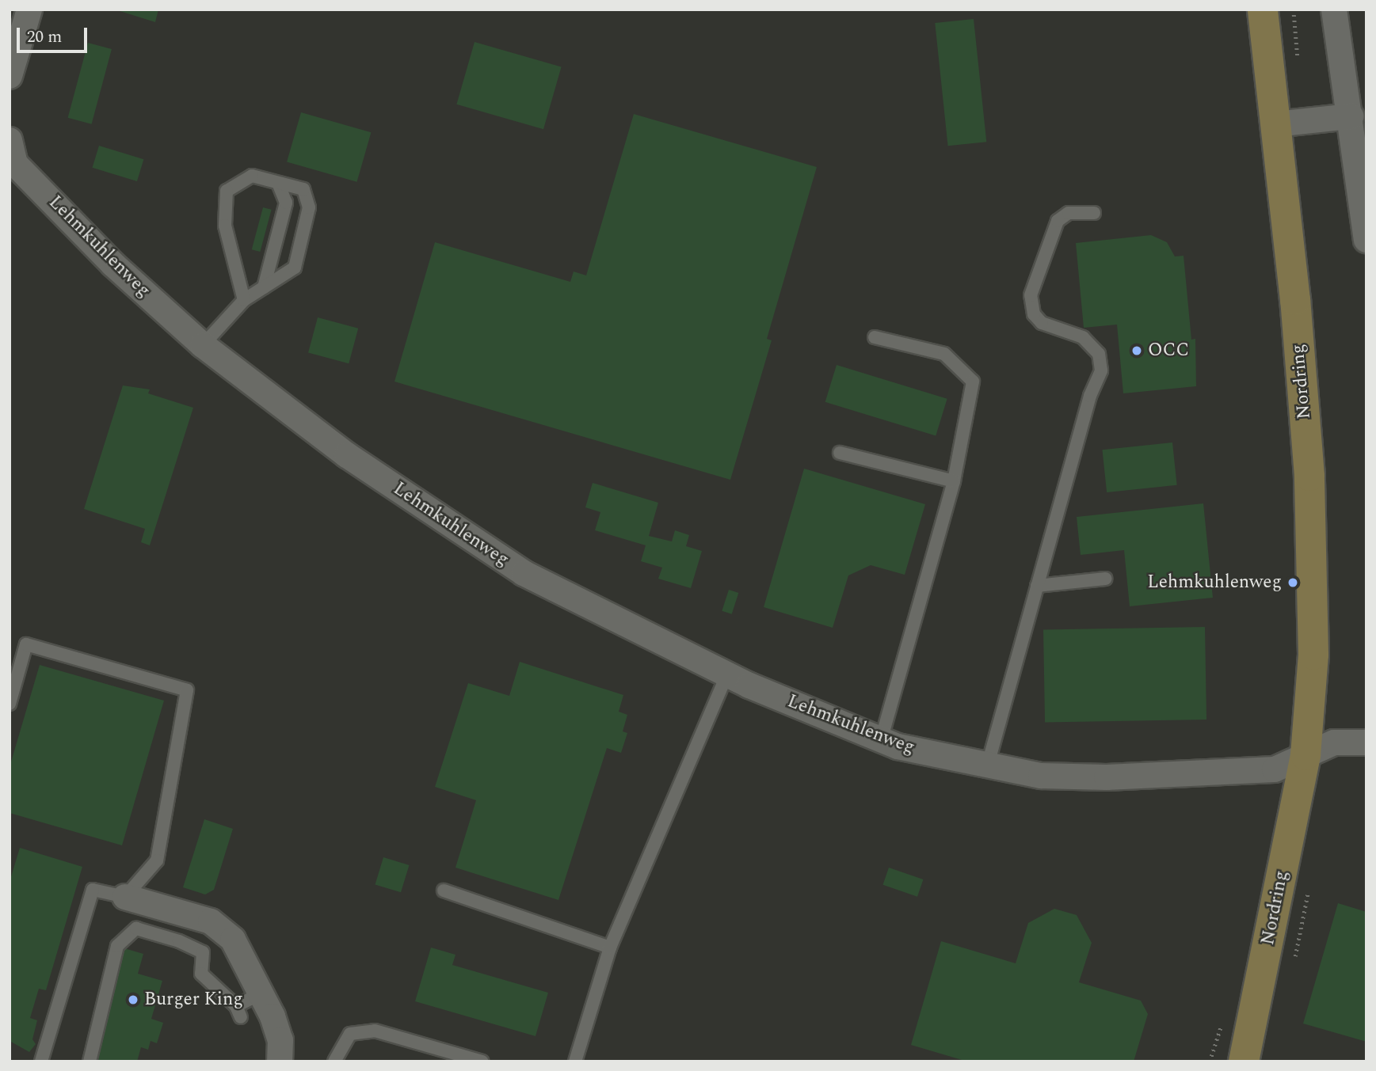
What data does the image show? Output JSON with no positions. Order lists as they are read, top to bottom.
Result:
{
  "streets": {
    "main road": ["Nordring"],
    "street": ["Lehmkuhlenweg"]
  },
  "crossings": [
    ["Lehmkuhlenweg", "Nordring"]
  ],
  "places": ["OCC", "Lehmkuhlenweg", "Burger King"],
  "scale_bar": "20 m"
}
